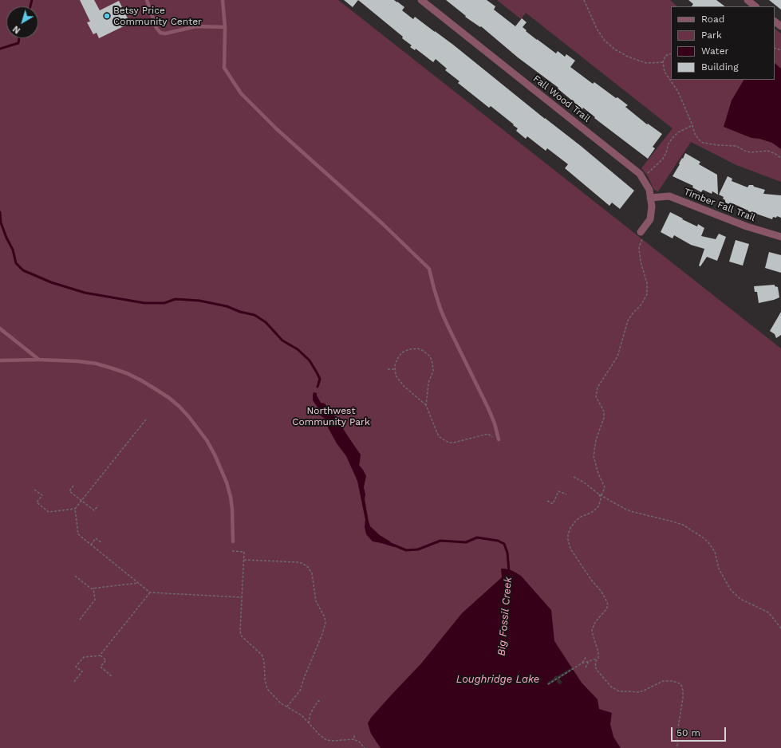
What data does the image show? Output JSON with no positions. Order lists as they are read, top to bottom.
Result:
{
  "streets": {
    "street": ["Fall Wood Trail", "Timber Fall Trail"]
  },
  "crossings": [
    ["Fall Wood Trail", "Timber Fall Trail"]
  ],
  "water": ["Big Fossil Creek", "Loughridge Lake"],
  "parks": ["Northwest Community Park"],
  "places": ["Betsy Price Community Center"],
  "legend": [
    "Road",
    "Park",
    "Water",
    "Building"
  ],
  "scale_bar": "50 m",
  "north": "bottom left"
}
